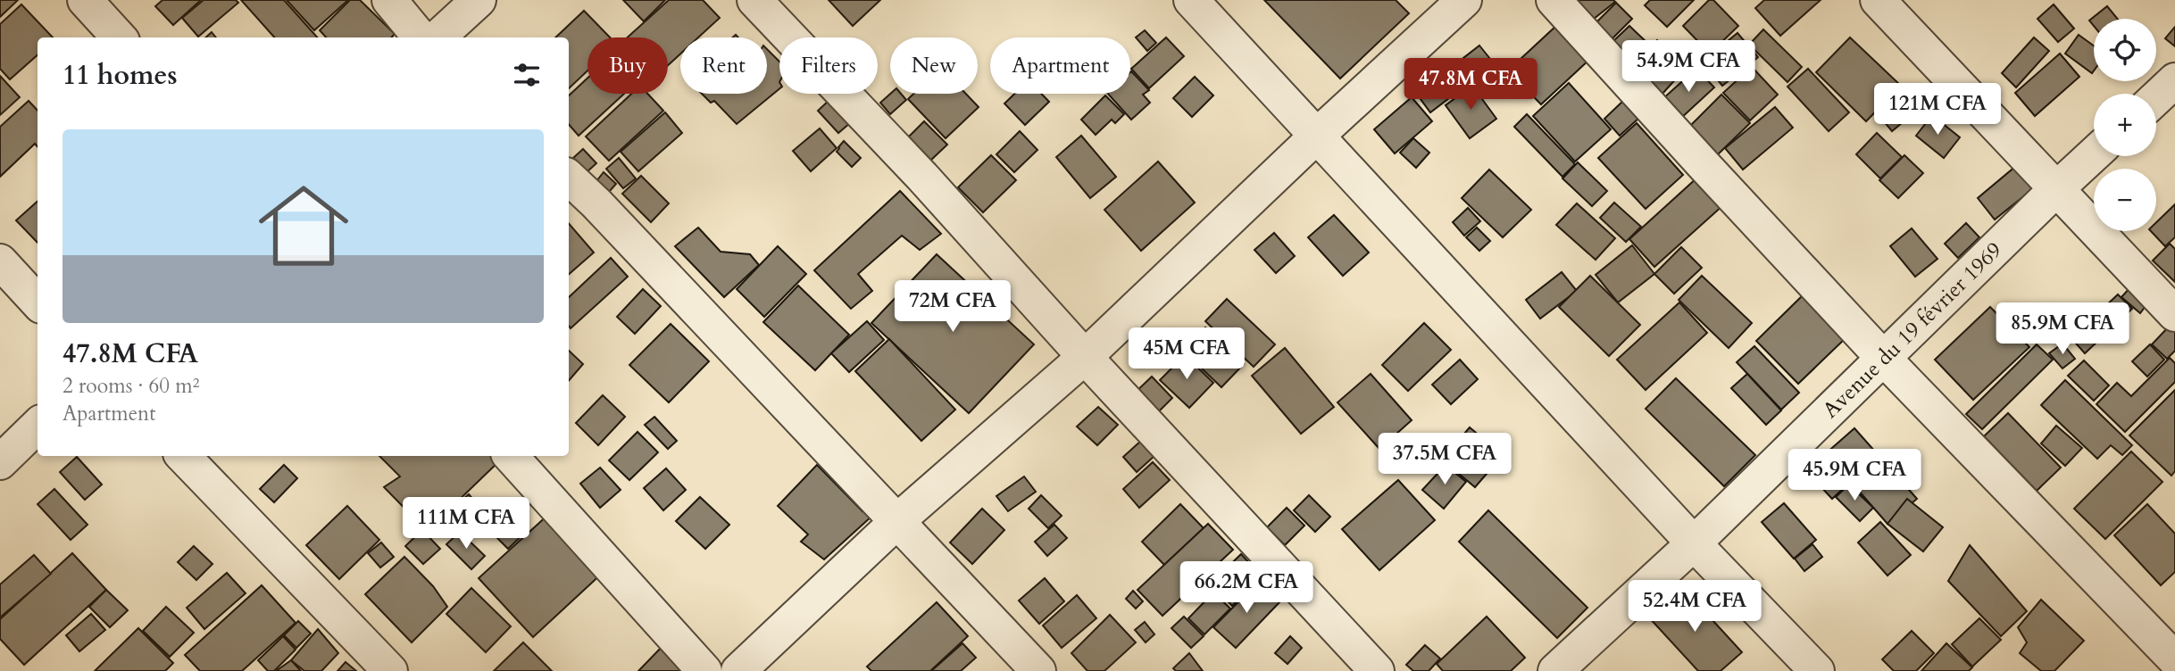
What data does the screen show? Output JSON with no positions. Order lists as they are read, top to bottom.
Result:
{
  "streets": {
    "street": ["Avenue du 19 février 1969"]
  },
  "page": {
    "map_buttons": ["+", "−"],
    "chip": [
      "Buy",
      "Rent",
      "Filters",
      "New",
      "Apartment"
    ],
    "heading": "11 homes",
    "price": [
      "54.9M CFA",
      "47.8M CFA",
      "121M CFA",
      "72M CFA",
      "85.9M CFA",
      "45M CFA",
      "37.5M CFA",
      "45.9M CFA",
      "111M CFA",
      "66.2M CFA",
      "52.4M CFA"
    ],
    "list": [
      {
        "name": "47.8M CFA",
        "note": "2 rooms · 60 m² · Apartment"
      }
    ]
  }
}
